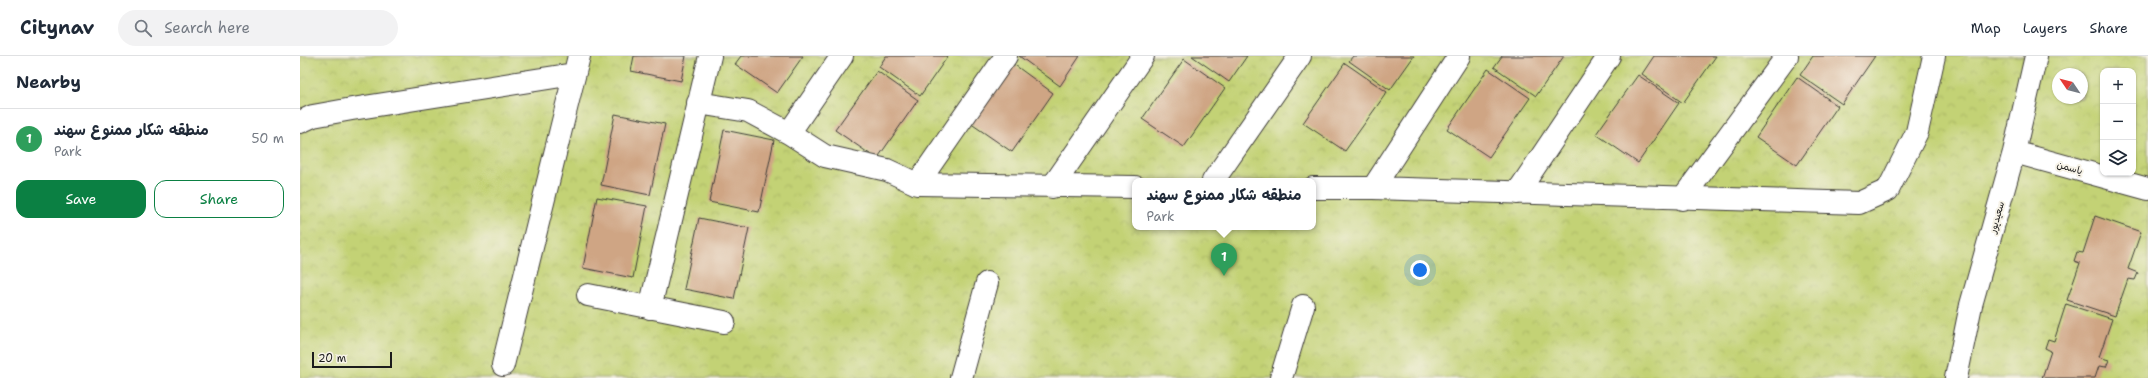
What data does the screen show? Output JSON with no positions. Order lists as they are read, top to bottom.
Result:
{
  "streets": {
    "street": ["یاسمن", "سعیدپور"]
  },
  "crossings": [
    ["یاسمن", "سعیدپور"]
  ],
  "scale_bar": "20 m",
  "north": "top left",
  "page": {
    "header": "Citynav",
    "search": "Search here",
    "nav": ["Map", "Layers", "Share"],
    "heading": "Nearby",
    "map_buttons": ["+", "−"],
    "list": [
      {
        "mark": "1",
        "name": "منطقه شکار ممنوع سهند",
        "note": "Park",
        "value": "50 m"
      }
    ],
    "buttons": ["Save", "Share"],
    "popup": ["منطقه شکار ممنوع سهند", "Park"],
    "pins": "1",
    "scale": "20 m"
  }
}
